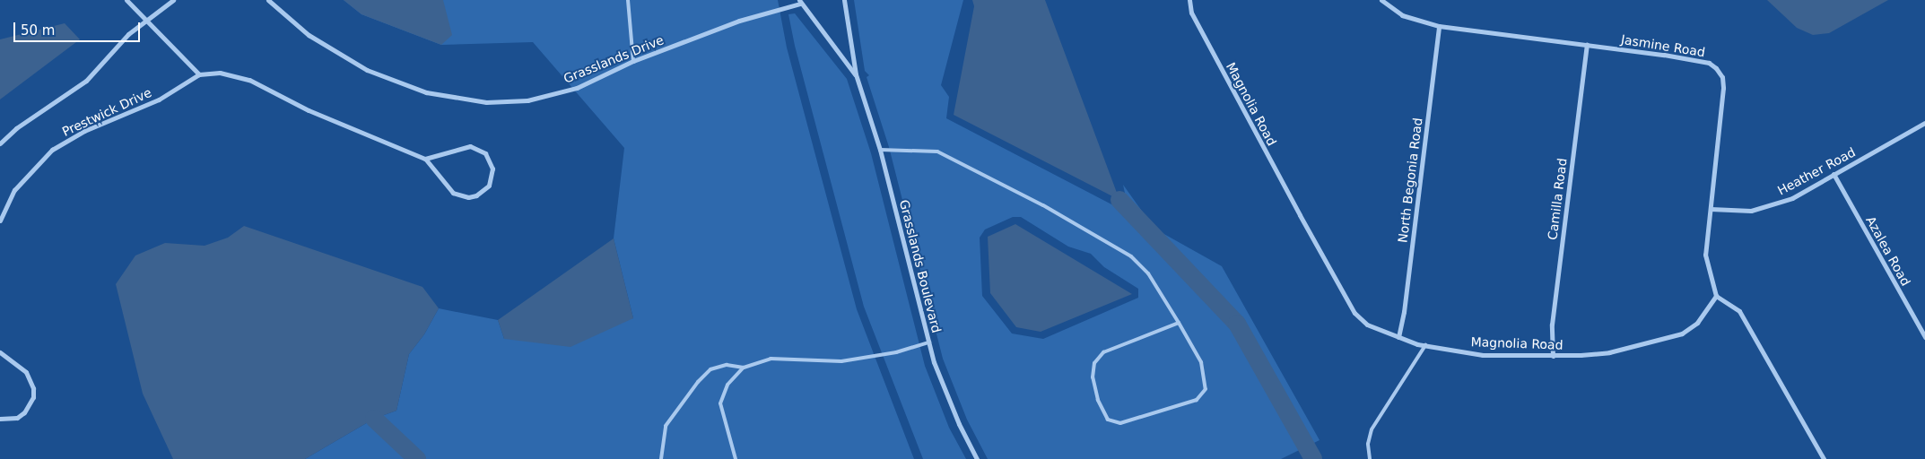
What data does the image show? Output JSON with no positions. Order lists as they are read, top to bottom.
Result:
{
  "streets": {
    "street": [
      "Jasmine Road",
      "Grasslands Drive",
      "Magnolia Road",
      "Prestwick Drive",
      "Heather Road",
      "North Begonia Road",
      "Camilla Road",
      "Azalea Road",
      "Grasslands Boulevard"
    ]
  },
  "crossings": [
    ["Jasmine Road", "Magnolia Road"],
    ["Jasmine Road", "Heather Road"],
    ["Jasmine Road", "North Begonia Road"],
    ["Jasmine Road", "Camilla Road"],
    ["Grasslands Drive", "Grasslands Boulevard"],
    ["Magnolia Road", "North Begonia Road"],
    ["Magnolia Road", "Camilla Road"],
    ["Heather Road", "Azalea Road"]
  ],
  "scale_bar": "50 m"
}
